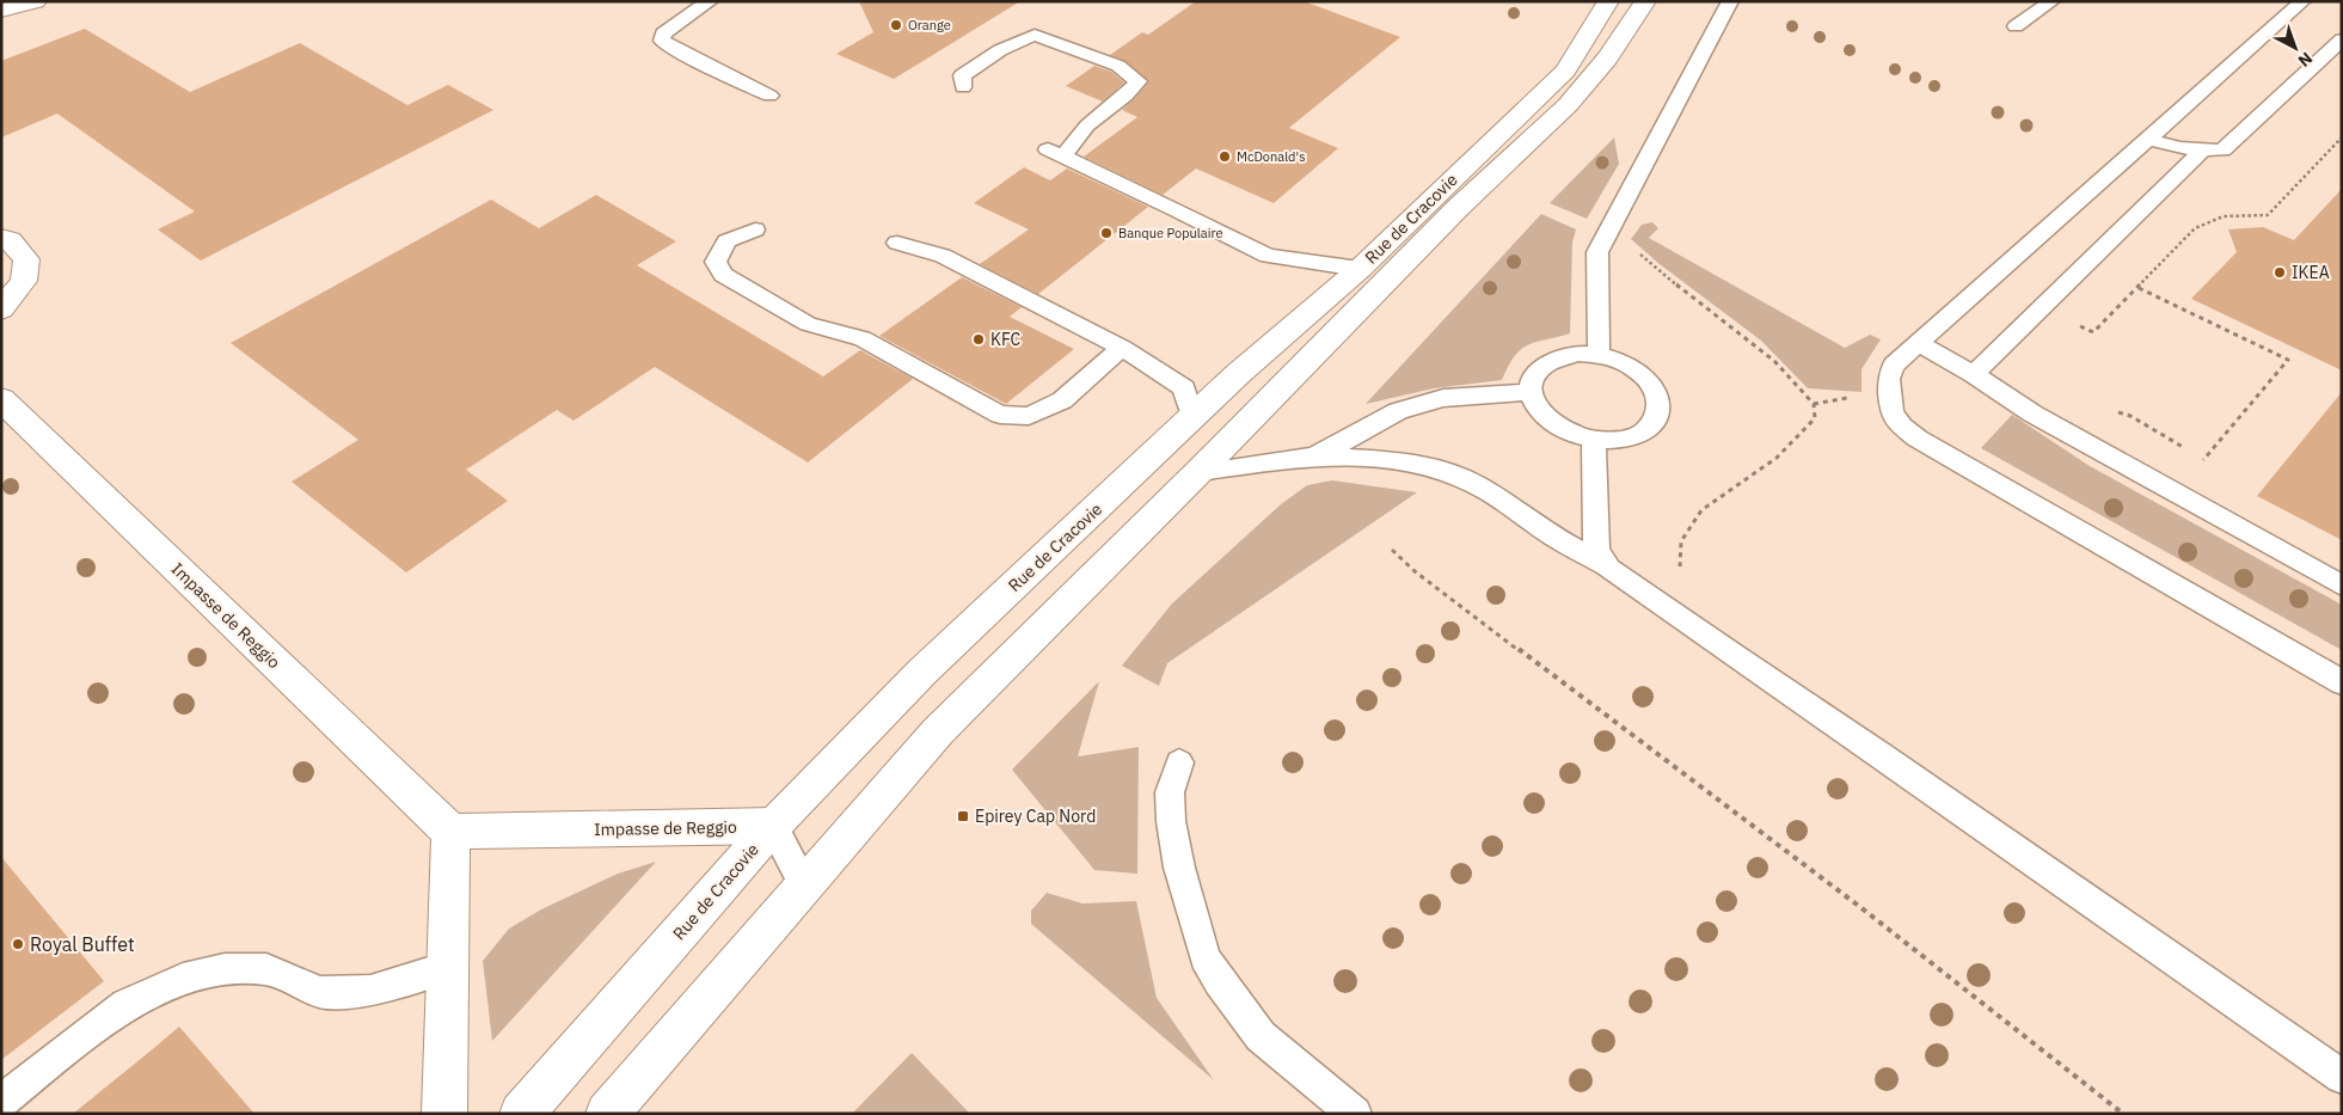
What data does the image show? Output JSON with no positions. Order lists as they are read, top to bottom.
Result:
{
  "streets": {
    "main road": ["Rue de Cracovie", "Impasse de Reggio"]
  },
  "crossings": [
    ["Rue de Cracovie", "Impasse de Reggio"]
  ],
  "places": {
    "other": [
      "Orange",
      "McDonald's",
      "Banque Populaire",
      "IKEA",
      "KFC",
      "Royal Buffet"
    ],
    "transit": ["Epirey Cap Nord"]
  },
  "north": "bottom right"
}
